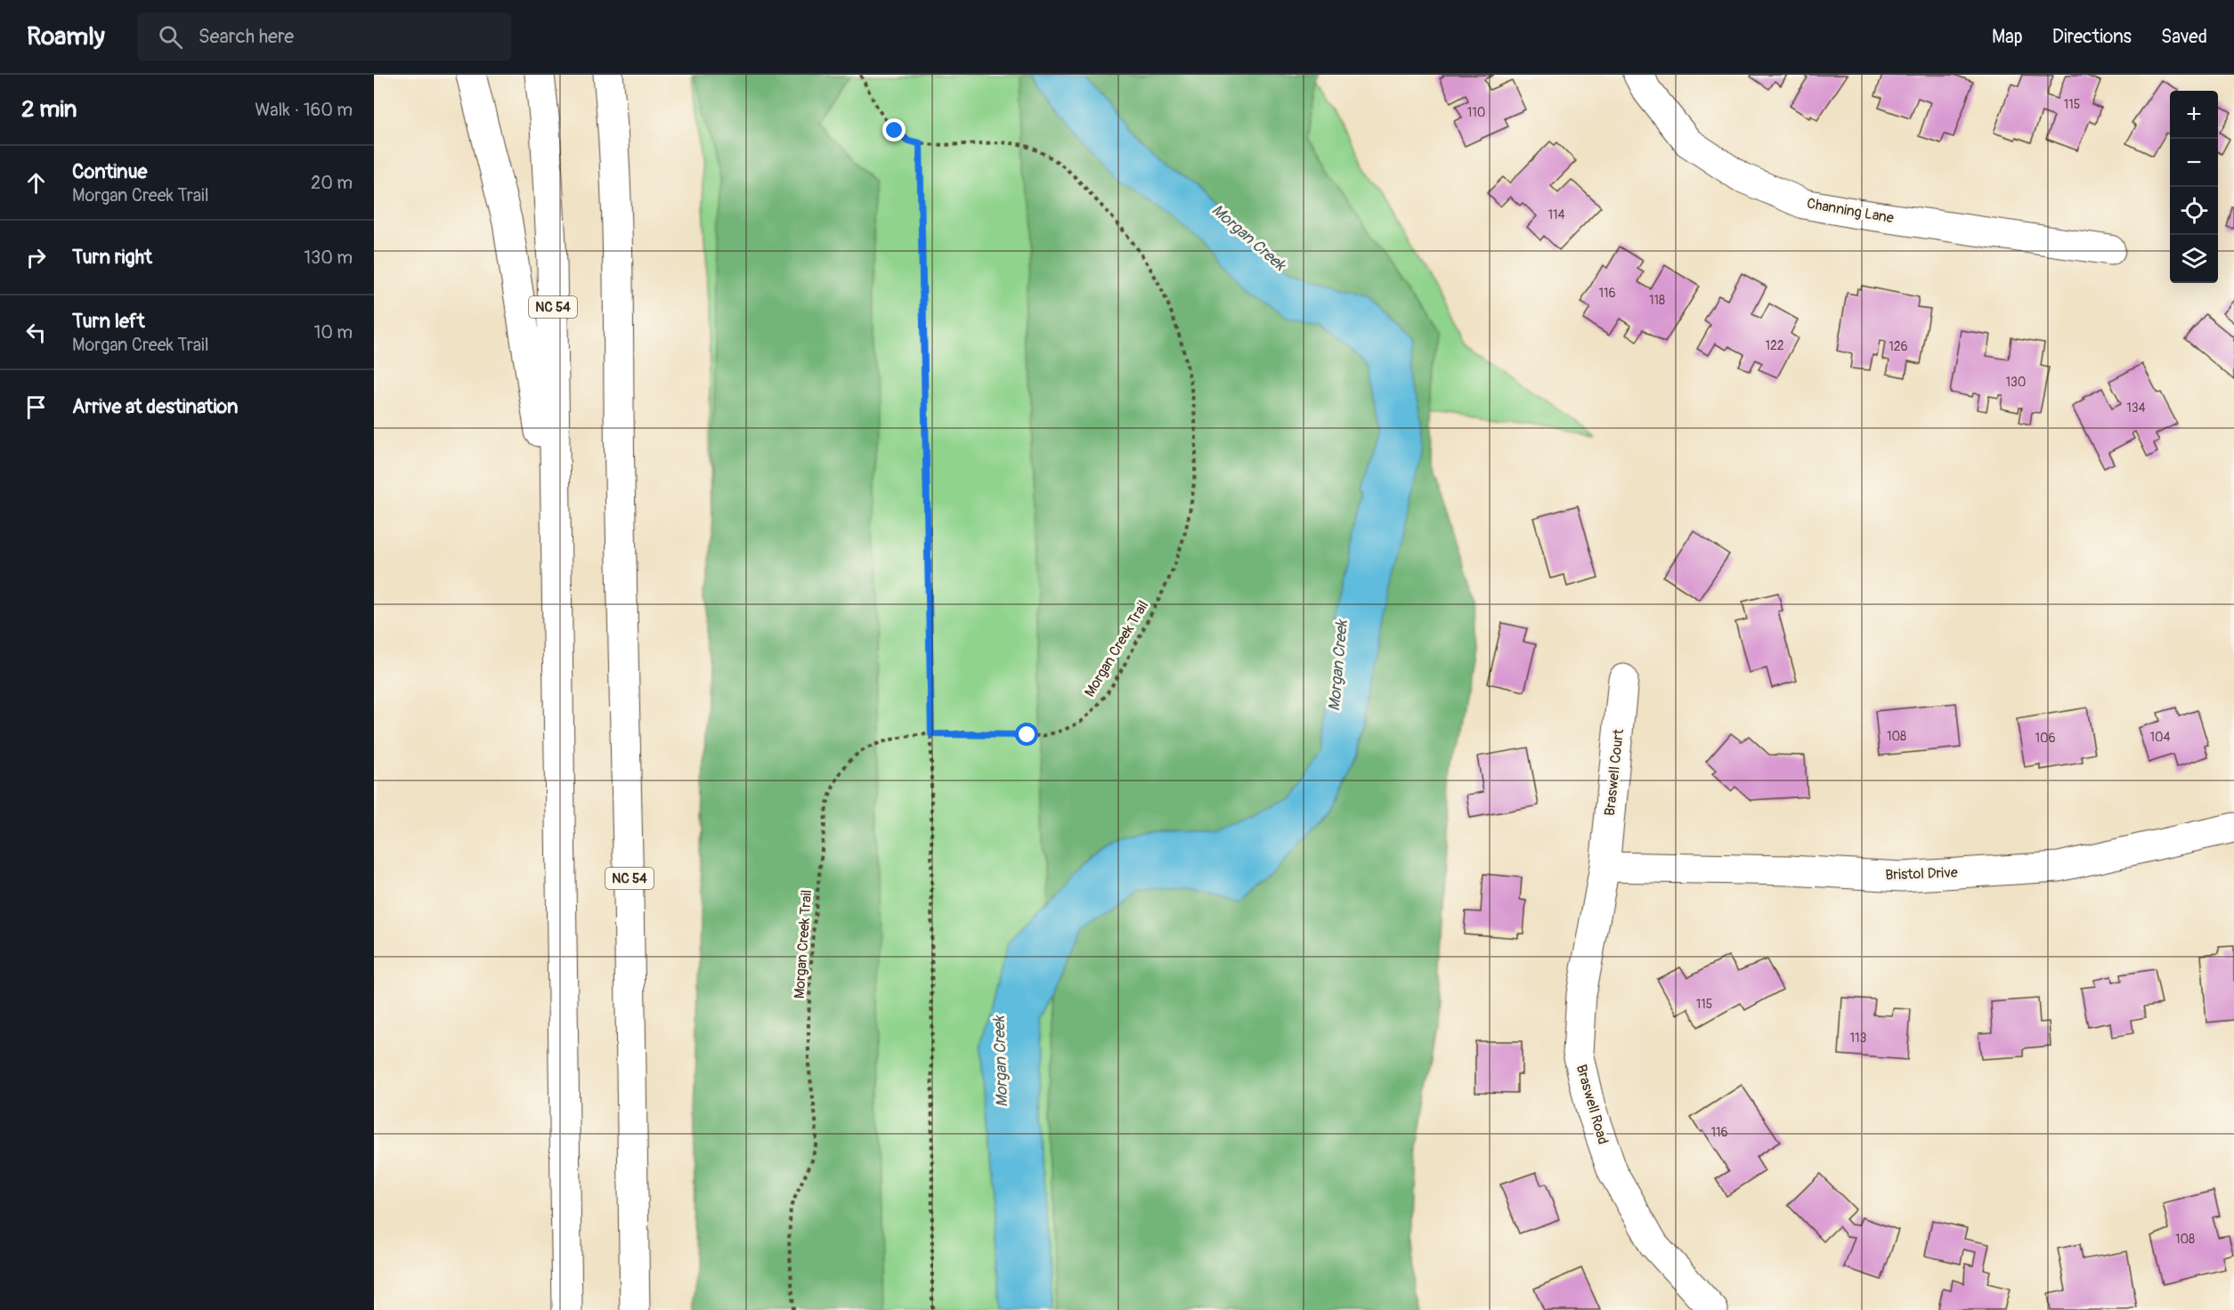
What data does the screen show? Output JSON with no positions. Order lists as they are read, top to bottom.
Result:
{
  "streets": {
    "main road": [
      "Channing Lane",
      "NC 54",
      "Braswell Court",
      "Bristol Drive",
      "Braswell Road"
    ],
    "path": ["Morgan Creek Trail"]
  },
  "crossings": [
    ["Braswell Court", "Bristol Drive"],
    ["Braswell Court", "Braswell Road"],
    ["Bristol Drive", "Braswell Road"]
  ],
  "water": ["Morgan Creek"],
  "house_numbers": [
    "115",
    "110",
    "114",
    "116",
    "118",
    "122",
    "126",
    "130",
    "134",
    "108",
    "104",
    "106",
    "115",
    "113",
    "116",
    "108"
  ],
  "page": {
    "header": "Roamly",
    "search": "Search here",
    "nav": ["Map", "Directions", "Saved"],
    "heading": ["2 min", "Walk · 160 m"],
    "map_buttons": ["+", "−"],
    "list": [
      ["Continue", "Morgan Creek Trail", "20 m"],
      ["Turn right", "130 m"],
      ["Turn left", "Morgan Creek Trail", "10 m"],
      "Arrive at destination"
    ]
  }
}
